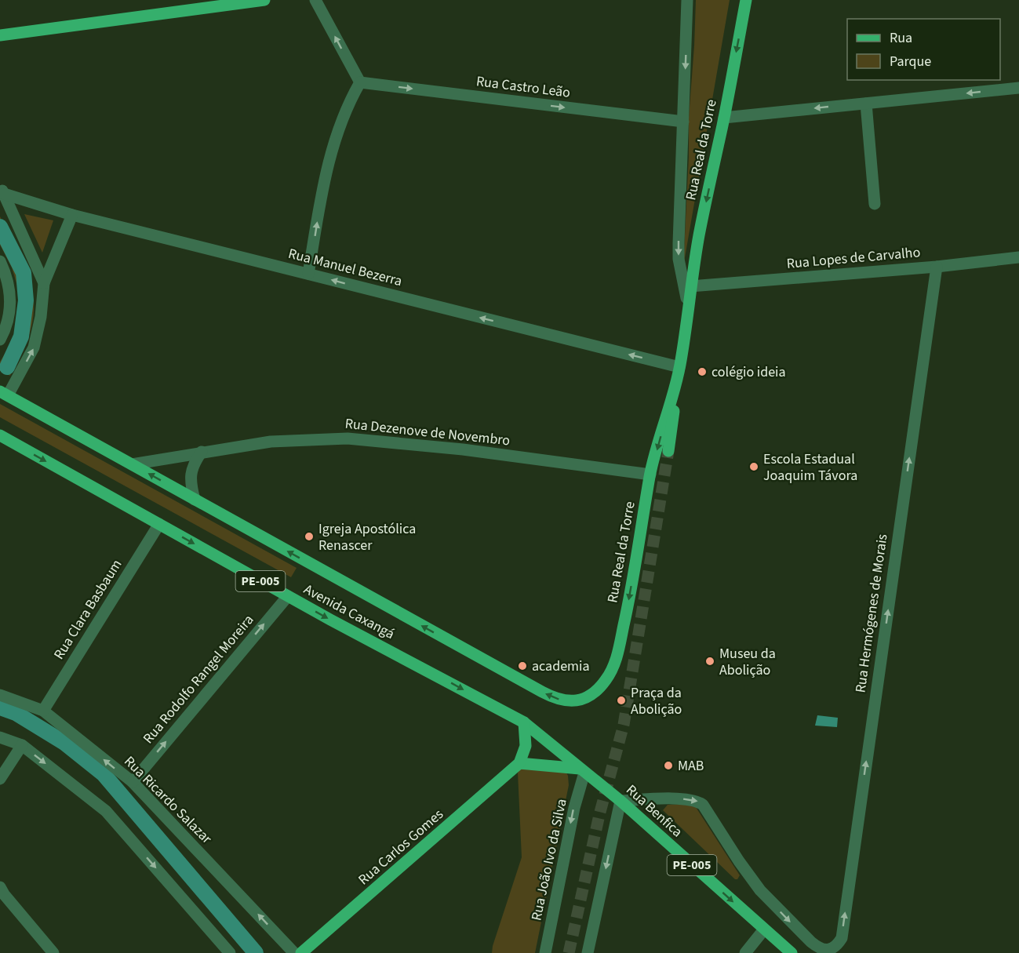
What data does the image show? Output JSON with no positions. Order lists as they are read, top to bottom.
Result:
{
  "streets": {
    "main road": [
      "Rua Real da Torre",
      "PE-005",
      "Avenida Caxangá",
      "Rua Benfica",
      "Rua Carlos Gomes"
    ],
    "street": [
      "Rua Castro Leão",
      "Rua Lopes de Carvalho",
      "Rua Manuel Bezerra",
      "Rua Dezenove de Novembro",
      "Rua Clara Basbaum",
      "Rua Hermógenes de Morais",
      "Rua Rodolfo Rangel Moreira",
      "Rua Ricardo Salazar",
      "Rua João Ivo da Silva"
    ]
  },
  "crossings": [
    ["Rua Castro Leão", "Rua Real da Torre"],
    ["Rua Real da Torre", "Rua Lopes de Carvalho"],
    ["Rua Real da Torre", "Rua Manuel Bezerra"],
    ["Rua Real da Torre", "Rua Dezenove de Novembro"],
    ["Rua Real da Torre", "Avenida Caxangá"],
    ["Rua Lopes de Carvalho", "Rua Hermógenes de Morais"],
    ["Rua Dezenove de Novembro", "Avenida Caxangá"],
    ["Rua Clara Basbaum", "Avenida Caxangá"],
    ["Rua Clara Basbaum", "Rua Ricardo Salazar"],
    ["Avenida Caxangá", "Rua Rodolfo Rangel Moreira"],
    ["Avenida Caxangá", "Rua Benfica"],
    ["Avenida Caxangá", "Rua João Ivo da Silva"],
    ["Rua Hermógenes de Morais", "Rua Benfica"],
    ["Rua Rodolfo Rangel Moreira", "Rua Ricardo Salazar"],
    ["Rua Benfica", "Rua João Ivo da Silva"]
  ],
  "one_way": [
    "Rua Castro Leão",
    "Rua Real da Torre",
    "Rua Manuel Bezerra",
    "Rua Rodolfo Rangel Moreira",
    "Rua Benfica"
  ],
  "places": [
    "colégio ideia",
    "Escola Estadual Joaquim Távora",
    "Igreja Apostólica Renascer",
    "Museu da Abolição",
    "academia",
    "Praça da Abolição",
    "MAB"
  ],
  "legend": ["Rua", "Parque"]
}
